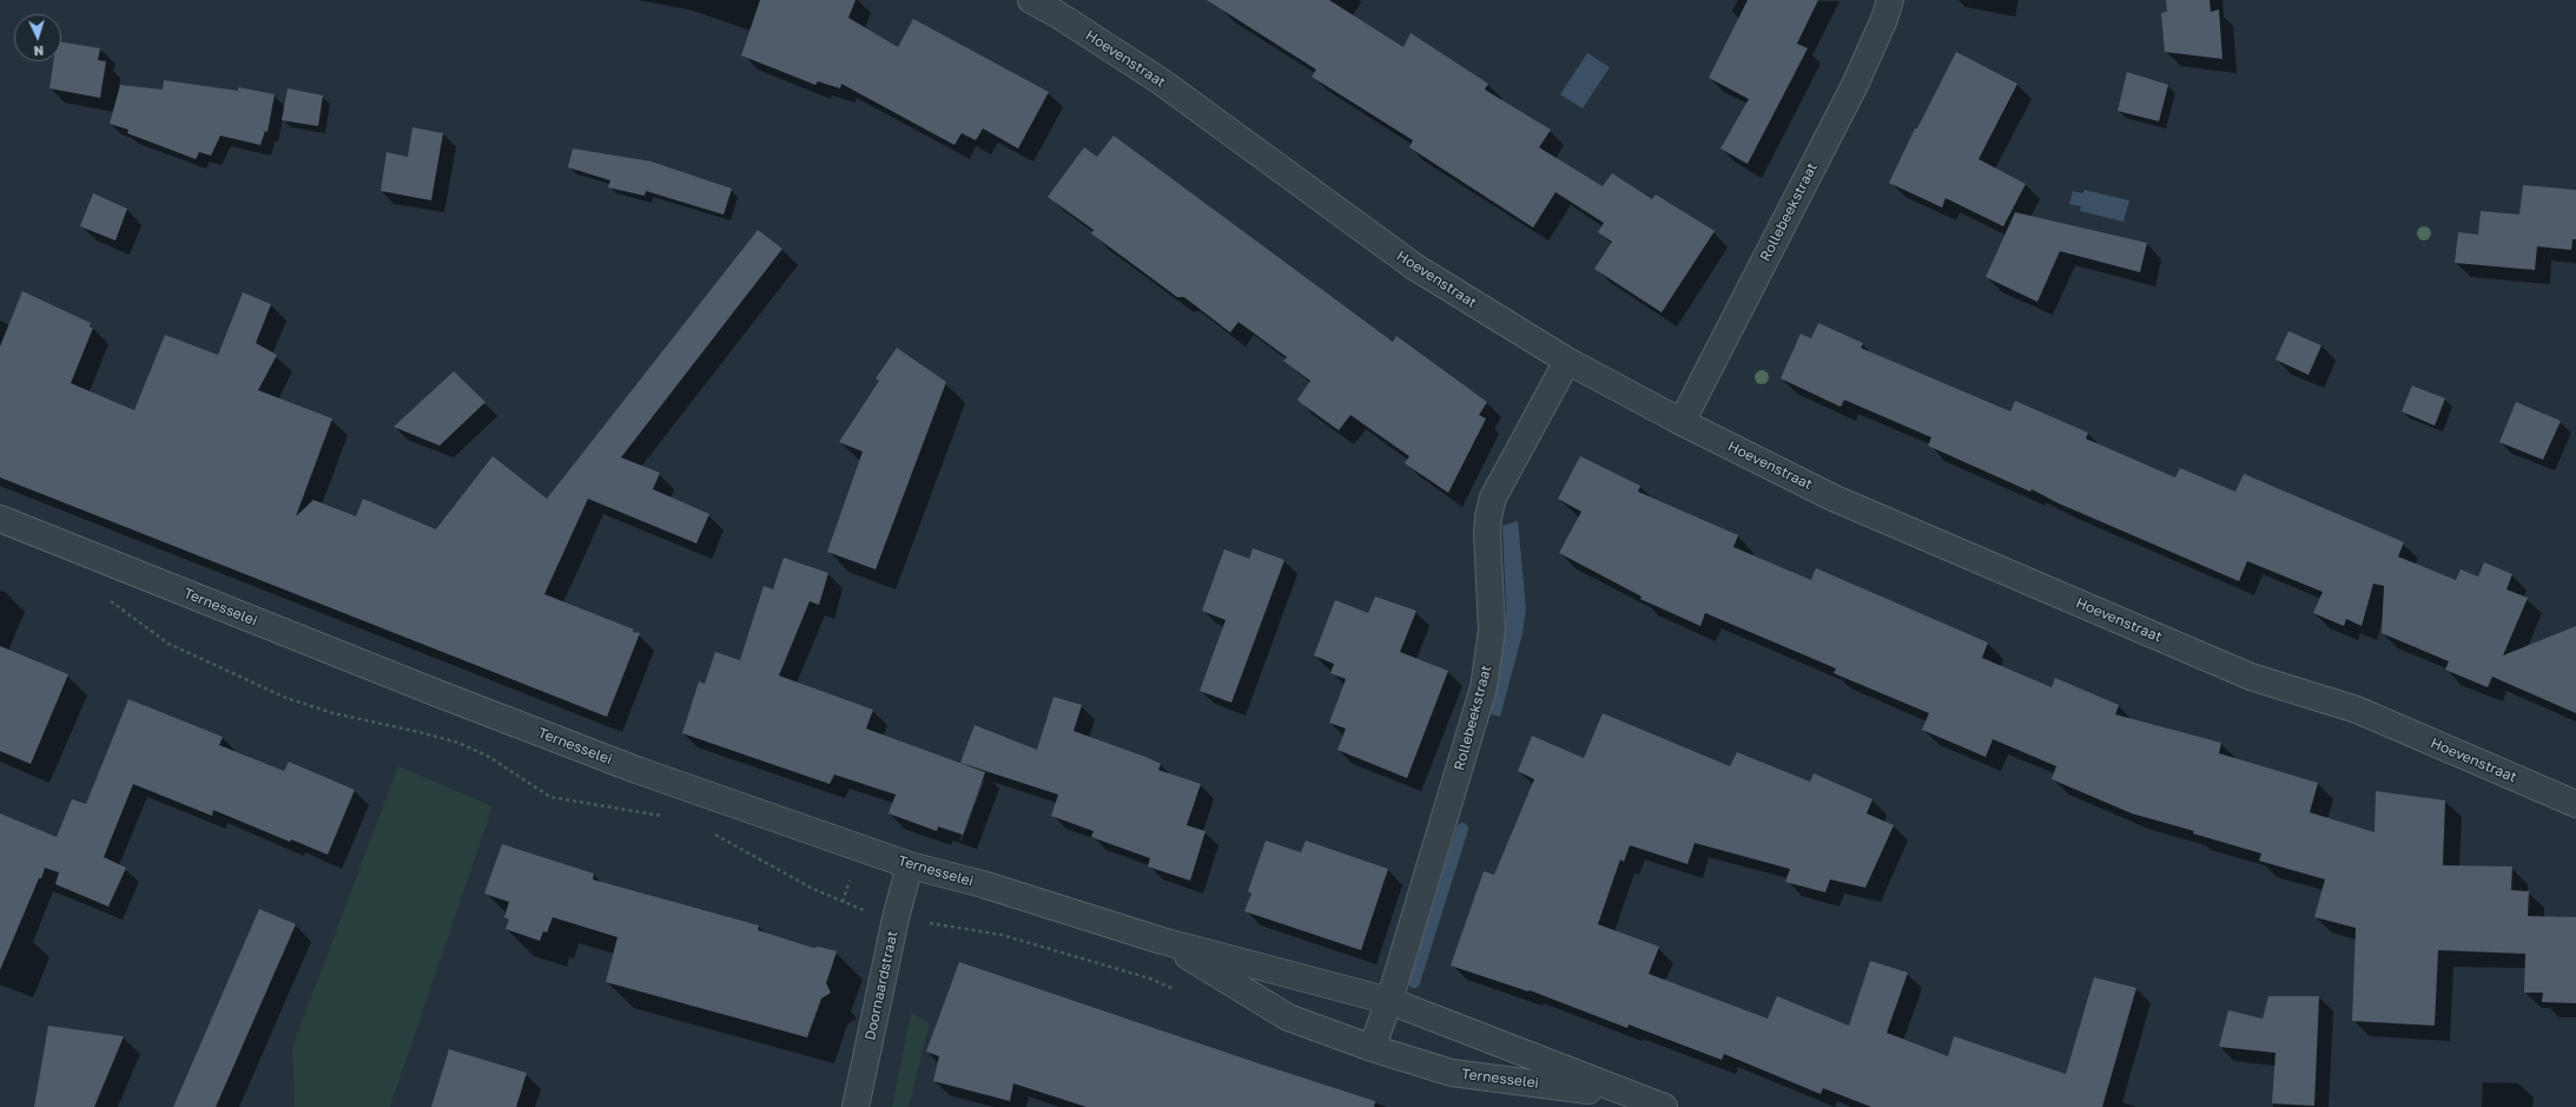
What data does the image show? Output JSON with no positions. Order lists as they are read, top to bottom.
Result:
{
  "streets": {
    "street": [
      "Hoevenstraat",
      "Rollebeekstraat",
      "Ternesselei",
      "Doornaardstraat"
    ]
  },
  "crossings": [
    ["Hoevenstraat", "Rollebeekstraat"],
    ["Rollebeekstraat", "Ternesselei"],
    ["Ternesselei", "Doornaardstraat"]
  ],
  "north": "bottom"
}
